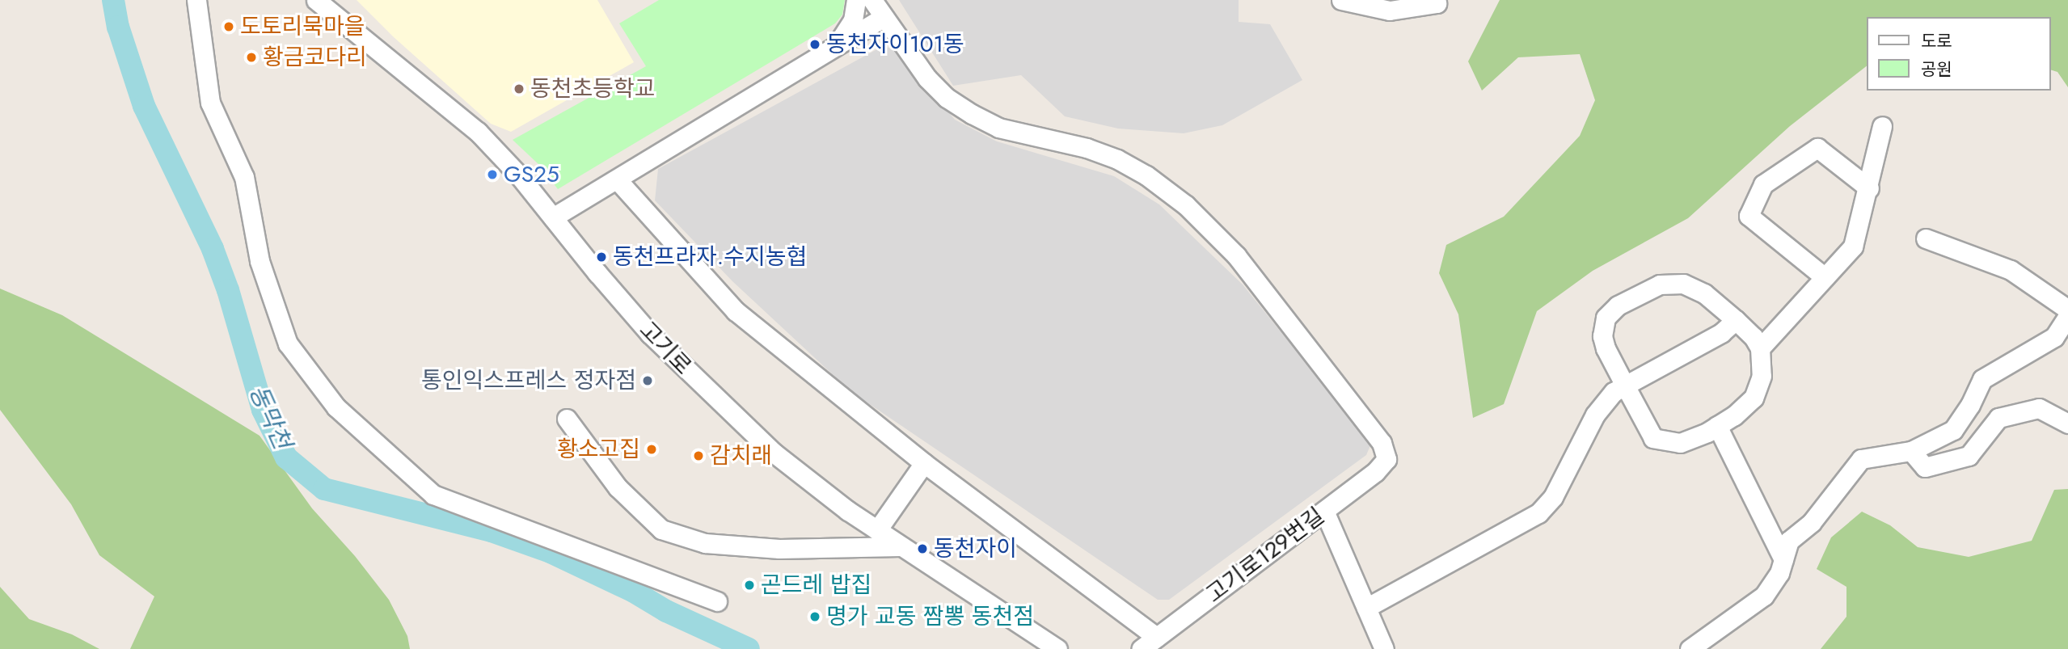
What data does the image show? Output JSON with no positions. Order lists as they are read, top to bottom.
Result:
{
  "streets": {
    "street": ["고기로", "고기로129번길"]
  },
  "water": ["동막천"],
  "places": [
    "도토리묵마을",
    "동천자이101동",
    "황금코다리",
    "동천초등학교",
    "GS25",
    "동천프라자.수지농협",
    "통인익스프레스 정자점",
    "황소고집",
    "감치래",
    "동천자이",
    "곤드레 밥집",
    "명가 교동 짬뽕 동천점"
  ],
  "legend": ["도로", "공원"]
}
